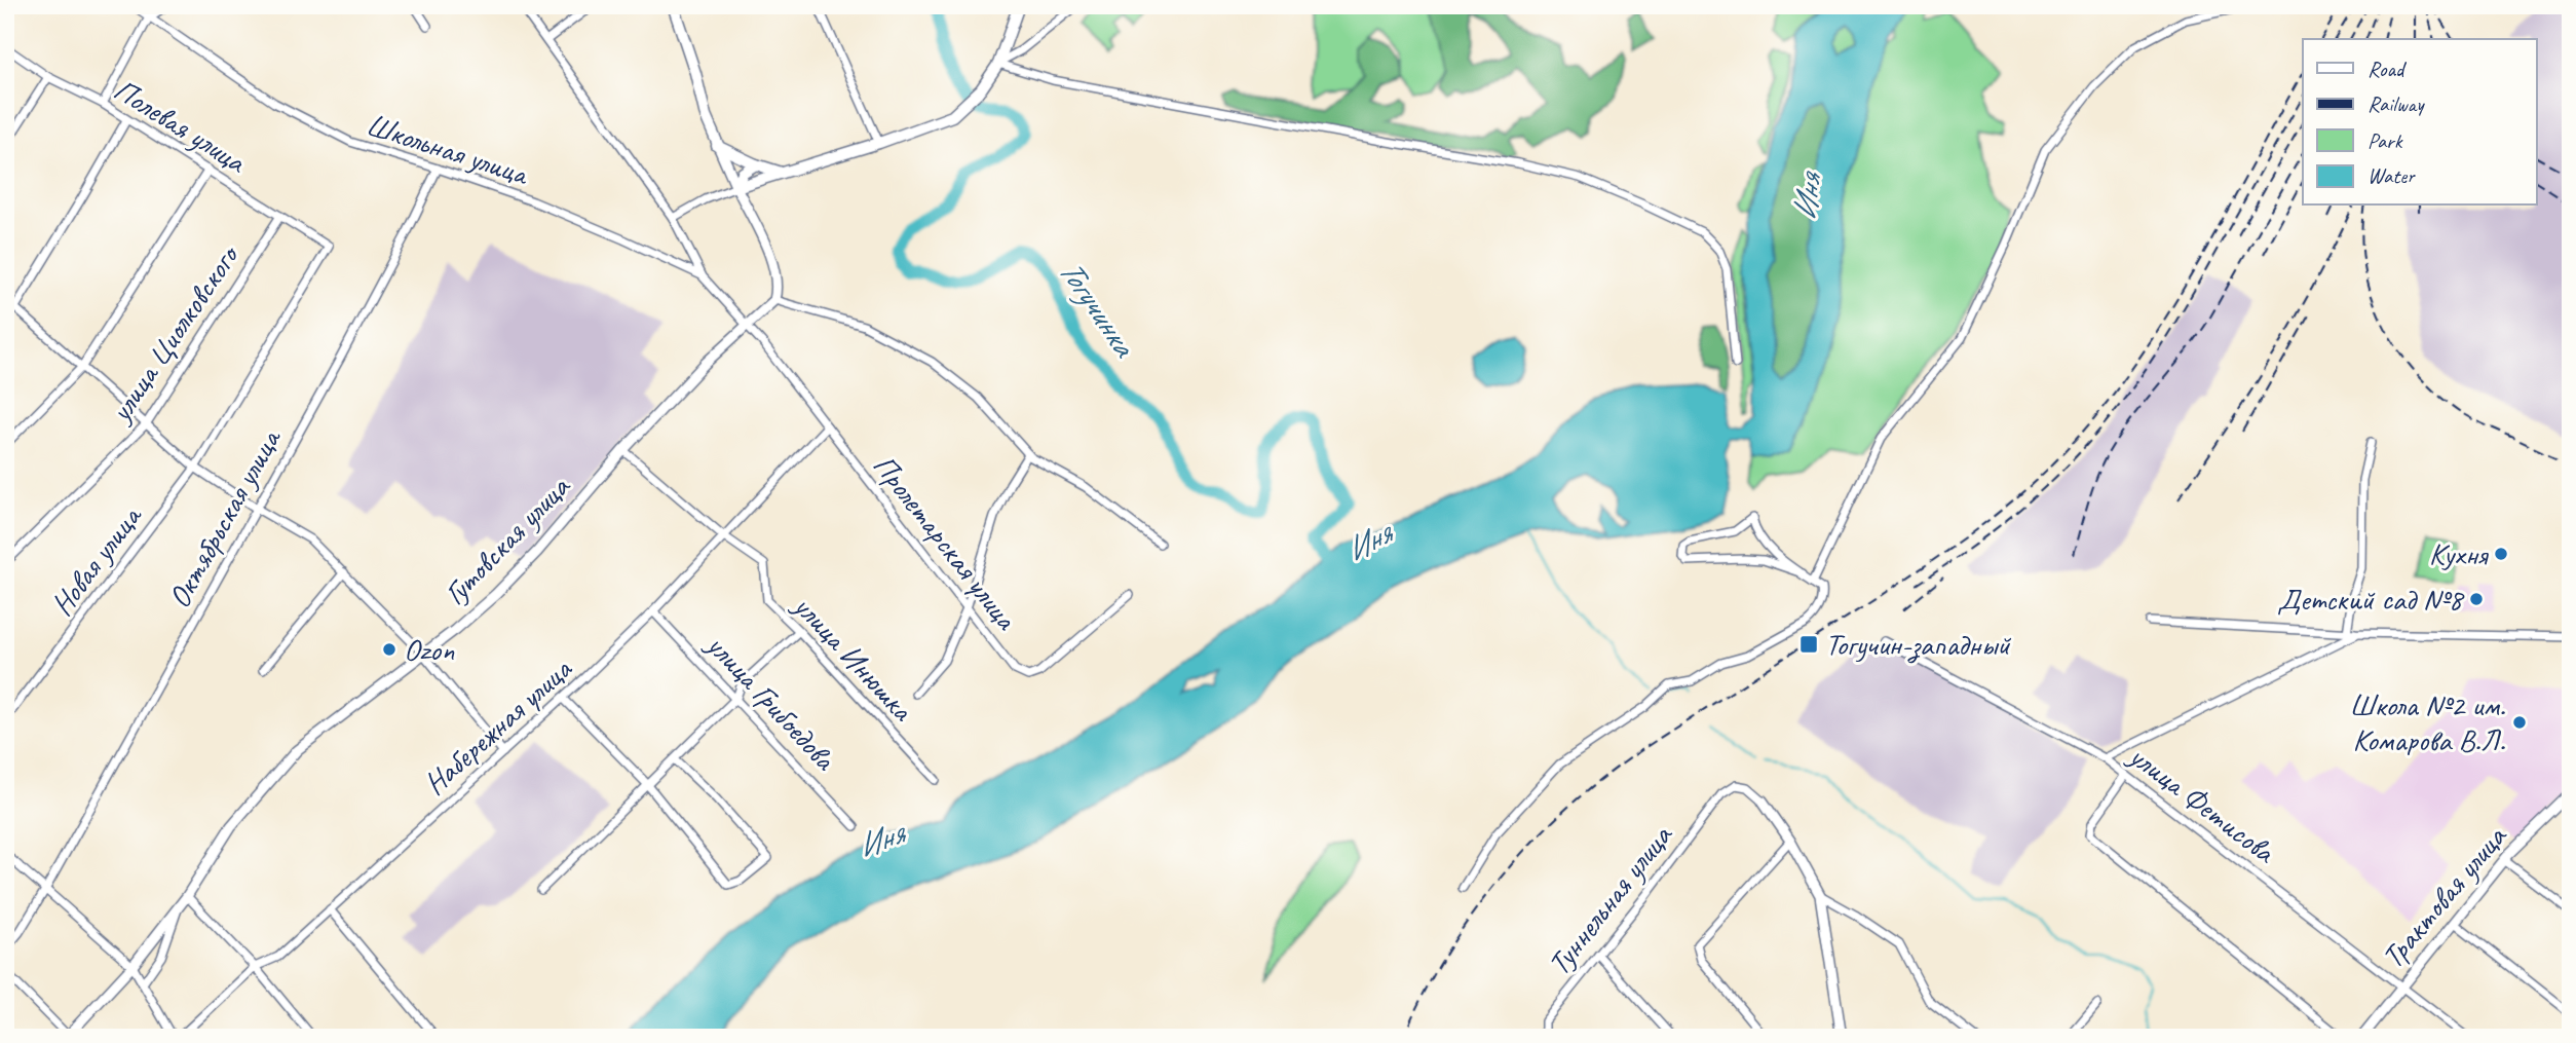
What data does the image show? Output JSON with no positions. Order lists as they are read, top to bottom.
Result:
{
  "streets": {
    "street": [
      "Полевая улица",
      "Школьная улица",
      "улица Циолковского",
      "Октябрьская улица",
      "Гутовская улица",
      "Пролетарская улица",
      "Новая улица",
      "улица Инюшка",
      "улица Грибоедова",
      "Набережная улица",
      "улица Фетисова",
      "Трактовая улица",
      "Туннельная улица"
    ]
  },
  "crossings": [
    ["Полевая улица", "улица Циолковского"],
    ["Полевая улица", "Новая улица"],
    ["Школьная улица", "Октябрьская улица"],
    ["Школьная улица", "Гутовская улица"],
    ["Школьная улица", "Пролетарская улица"],
    ["Гутовская улица", "Пролетарская улица"],
    ["Гутовская улица", "улица Инюшка"],
    ["Пролетарская улица", "улица Инюшка"],
    ["Пролетарская улица", "Набережная улица"],
    ["улица Инюшка", "Набережная улица"],
    ["улица Грибоедова", "Набережная улица"],
    ["улица Фетисова", "Трактовая улица"]
  ],
  "water": ["Иня", "Тогучинка"],
  "places": {
    "other": [
      "Кухня",
      "Детский сад №8",
      "Ozon",
      "Школа №2 им. Комарова В.Л."
    ],
    "transit": ["Тогучин-западный"]
  },
  "legend": [
    "Road",
    "Railway",
    "Park",
    "Water"
  ]
}
